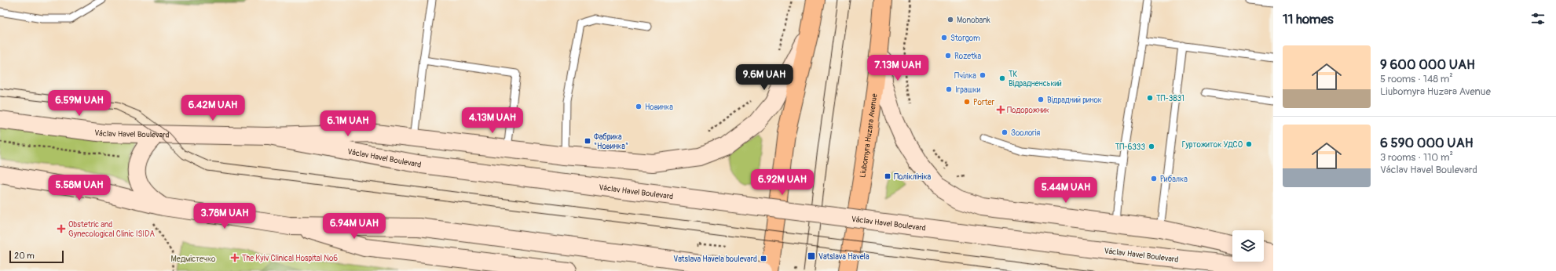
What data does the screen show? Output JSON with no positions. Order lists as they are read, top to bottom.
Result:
{
  "streets": {
    "main road": ["Václav Havel Boulevard", "Liubomyra Huzara Avenue"]
  },
  "parks": ["Медмістечко"],
  "places": {
    "other": [
      "Monobank",
      "Storgom",
      "Rozetka",
      "Пчілка",
      "ТК Відрадненський",
      "Іграшки",
      "ТП-3831",
      "Відрадний ринок",
      "Porter",
      "Новинка",
      "Зоологія",
      "Гуртожиток УДСО",
      "ТП-6333",
      "Рибалка"
    ],
    "health": ["Подорожник", "Obstetric and Gynecological Clinic ISIDA", "The Kyiv Clinical Hospital №6"],
    "transit": [
      "Фабрика \"Новинка\"",
      "Поліклініка",
      "Vatslava Havela",
      "Vatslava Havela boulevard"
    ]
  },
  "scale_bar": "20 m",
  "page": {
    "heading": "11 homes",
    "list": [
      {
        "name": "9 600 000 UAH",
        "note": "5 rooms · 148 m² · Liubomyra Huzara Avenue"
      },
      {
        "name": "6 590 000 UAH",
        "note": "3 rooms · 110 m² · Václav Havel Boulevard"
      }
    ],
    "price": [
      "7.13M UAH",
      "9.6M UAH",
      "6.59M UAH",
      "6.42M UAH",
      "4.13M UAH",
      "6.1M UAH",
      "6.92M UAH",
      "5.58M UAH",
      "5.44M UAH",
      "3.78M UAH",
      "6.94M UAH"
    ],
    "scale": "20 m"
  }
}
